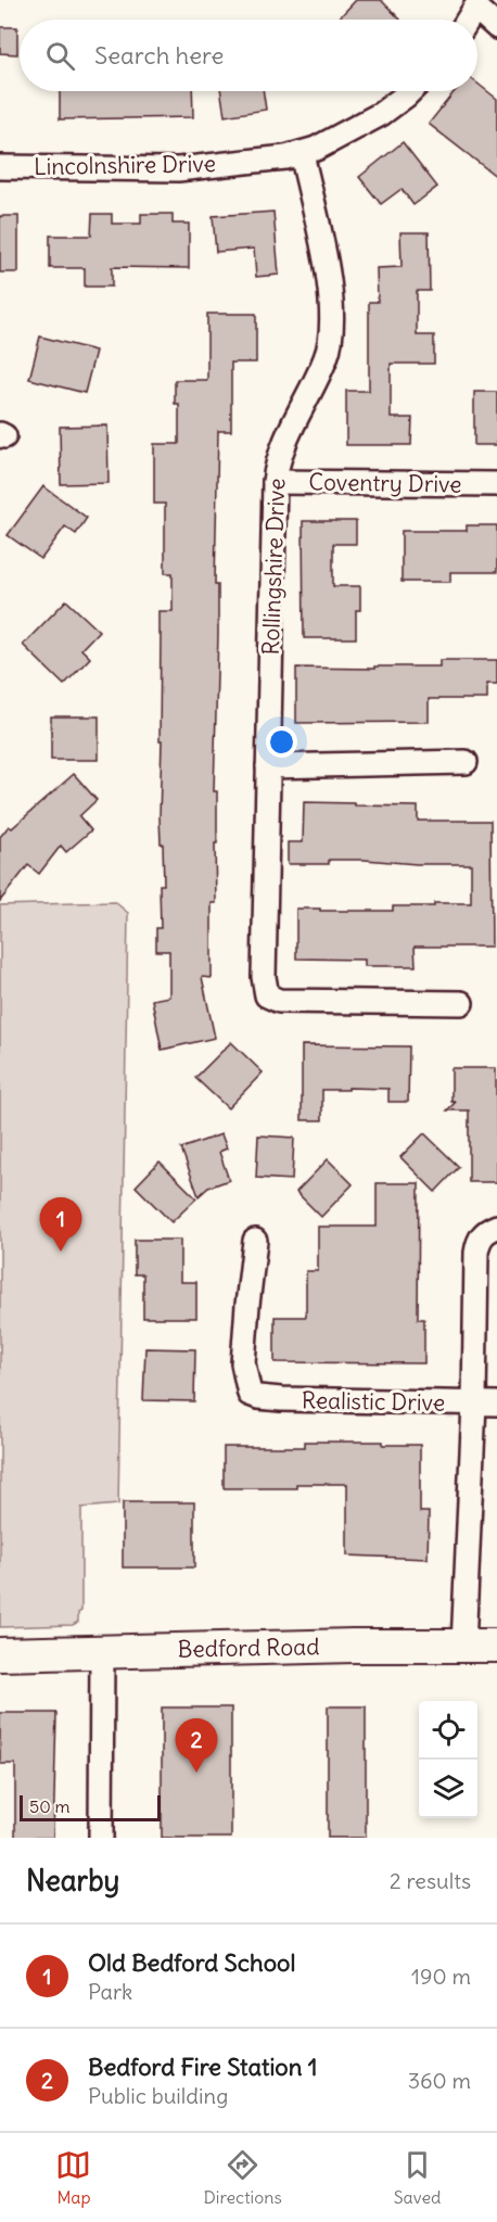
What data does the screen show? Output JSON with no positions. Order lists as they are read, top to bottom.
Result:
{
  "streets": {
    "main road": ["Bedford Road"],
    "street": [
      "Lincolnshire Drive",
      "Coventry Drive",
      "Rollingshire Drive",
      "Realistic Drive"
    ]
  },
  "crossings": [
    ["Lincolnshire Drive", "Rollingshire Drive"],
    ["Coventry Drive", "Rollingshire Drive"]
  ],
  "scale_bar": "50 m",
  "page": {
    "search": "Search here",
    "pins": ["1", "2"],
    "scale": "50 m",
    "heading": ["Nearby", "2 results"],
    "list": [
      {
        "mark": "1",
        "name": "Old Bedford School",
        "note": "Park",
        "value": "190 m"
      },
      {
        "mark": "2",
        "name": "Bedford Fire Station 1",
        "note": "Public building",
        "value": "360 m"
      }
    ],
    "nav": ["Map", "Directions", "Saved"]
  }
}
